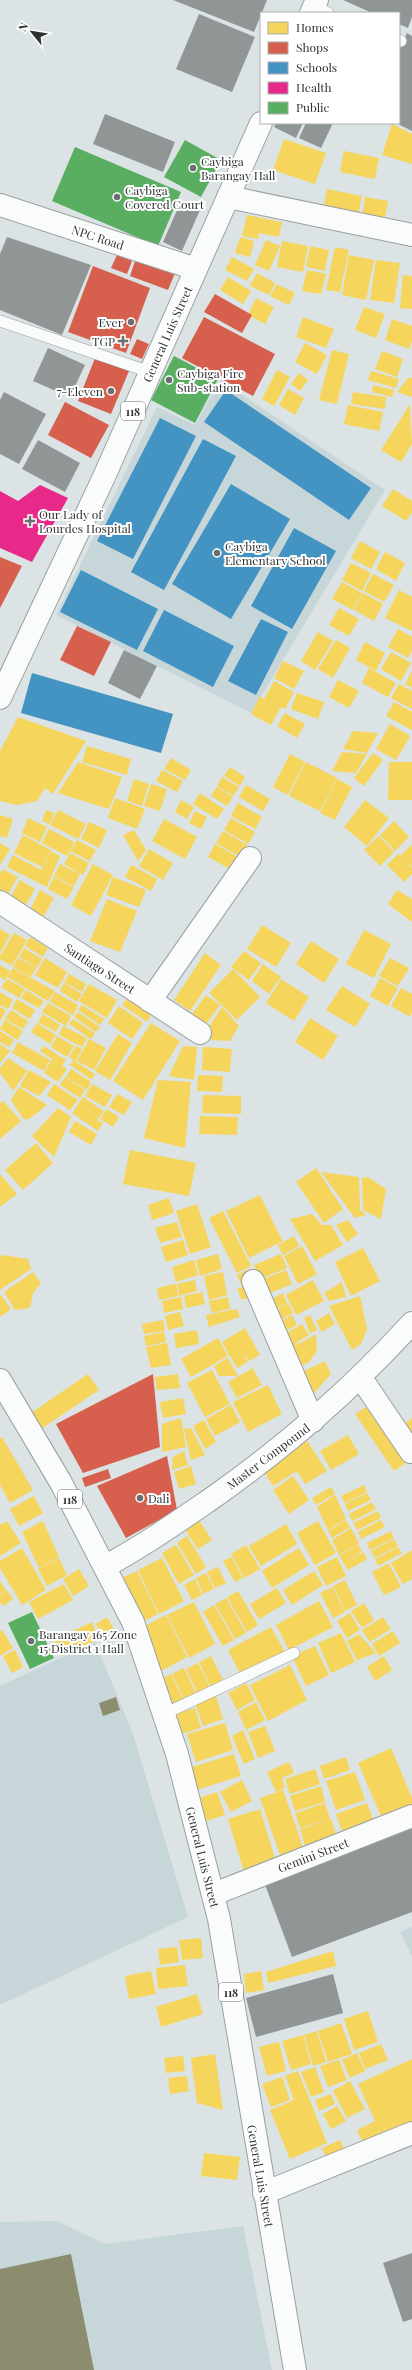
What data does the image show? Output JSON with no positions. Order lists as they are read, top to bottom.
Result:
{
  "streets": {
    "street": [
      "NPC Road",
      "General Luis Street",
      "118",
      "Santiago Street",
      "Master Compound",
      "Gemini Street"
    ]
  },
  "crossings": [
    ["NPC Road", "General Luis Street"],
    ["General Luis Street", "Master Compound"],
    ["General Luis Street", "Gemini Street"]
  ],
  "places": {
    "other": [
      "Caybiga Barangay Hall",
      "Caybiga Covered Court",
      "Ever",
      "Caybiga Fire Sub-station",
      "7-Eleven",
      "Caybiga Elementary School",
      "Dali",
      "Barangay 165 Zone 15 District 1 Hall"
    ],
    "health": ["TGP", "Our Lady of Lourdes Hospital"]
  },
  "legend": [
    "Homes",
    "Shops",
    "Schools",
    "Health",
    "Public"
  ],
  "north": "top left"
}
